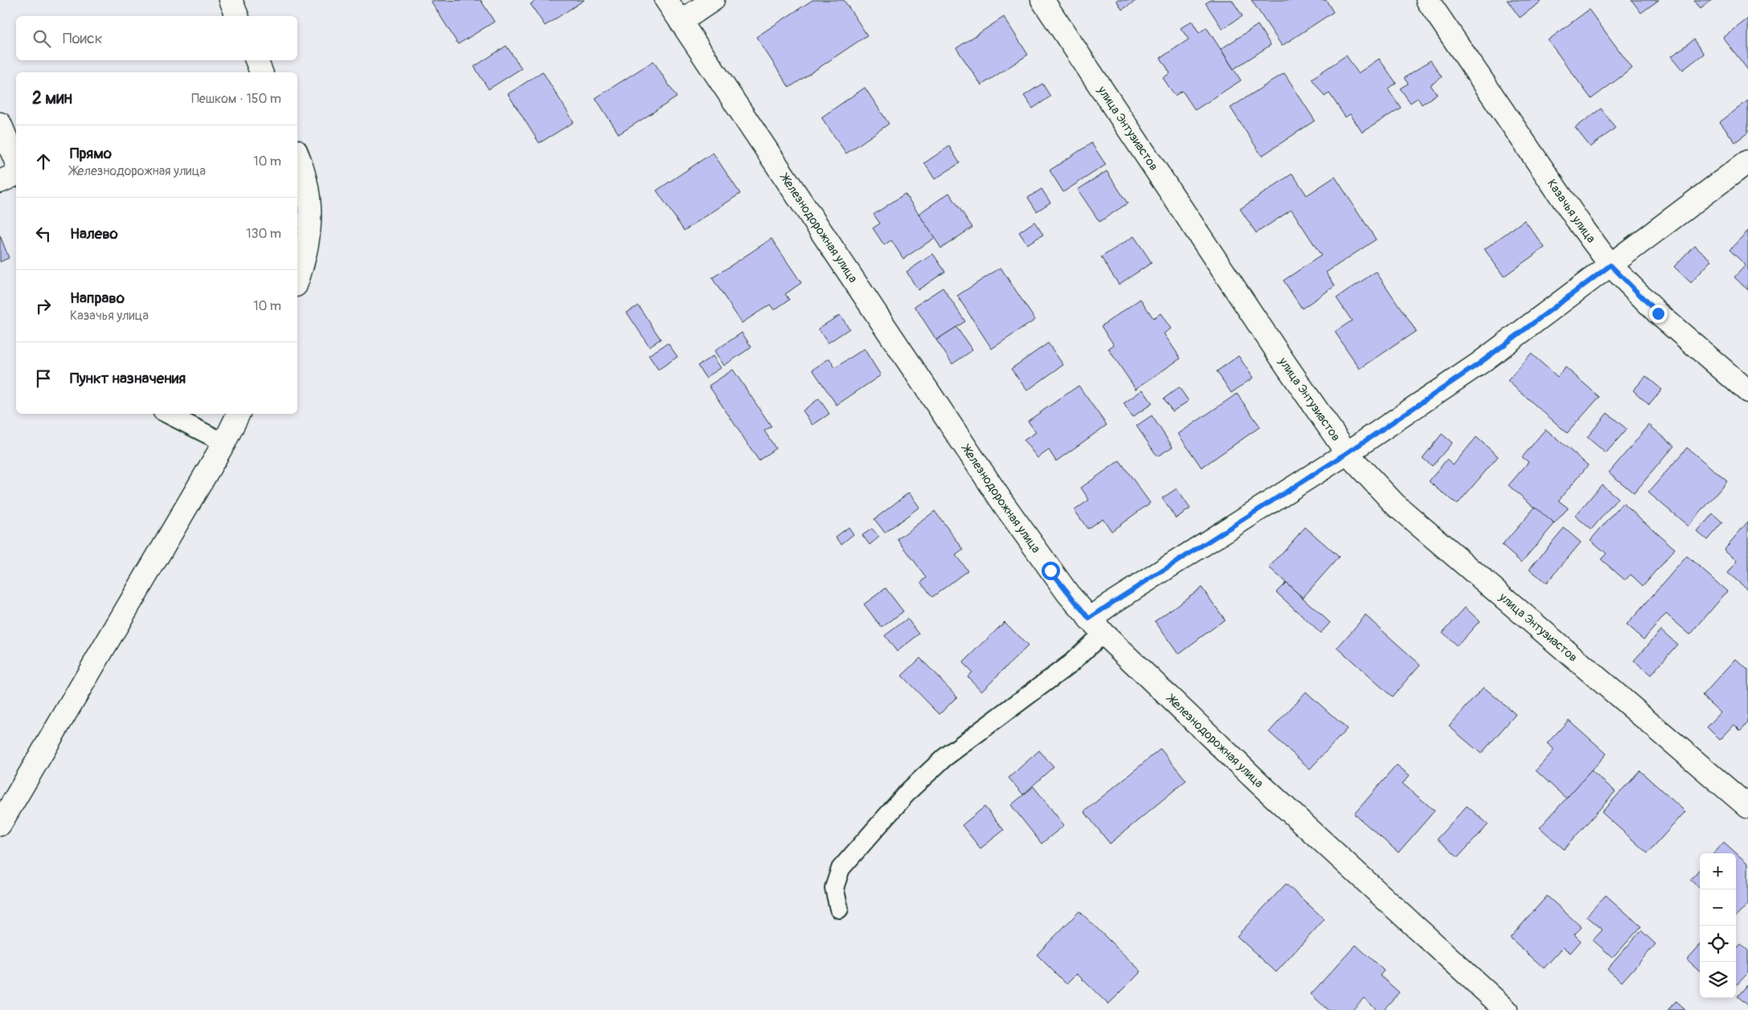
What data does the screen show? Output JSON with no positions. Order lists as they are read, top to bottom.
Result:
{
  "streets": {
    "street": ["улица Энтузиастов", "Казачья улица", "Железнодорожная улица"]
  },
  "page": {
    "search": "Поиск",
    "heading": ["2 мин", "Пешком · 150 m"],
    "list": [
      ["Прямо", "Железнодорожная улица", "10 m"],
      ["Налево", "130 m"],
      ["Направо", "Казачья улица", "10 m"],
      "Пункт назначения"
    ],
    "map_buttons": ["+", "−"]
  }
}
